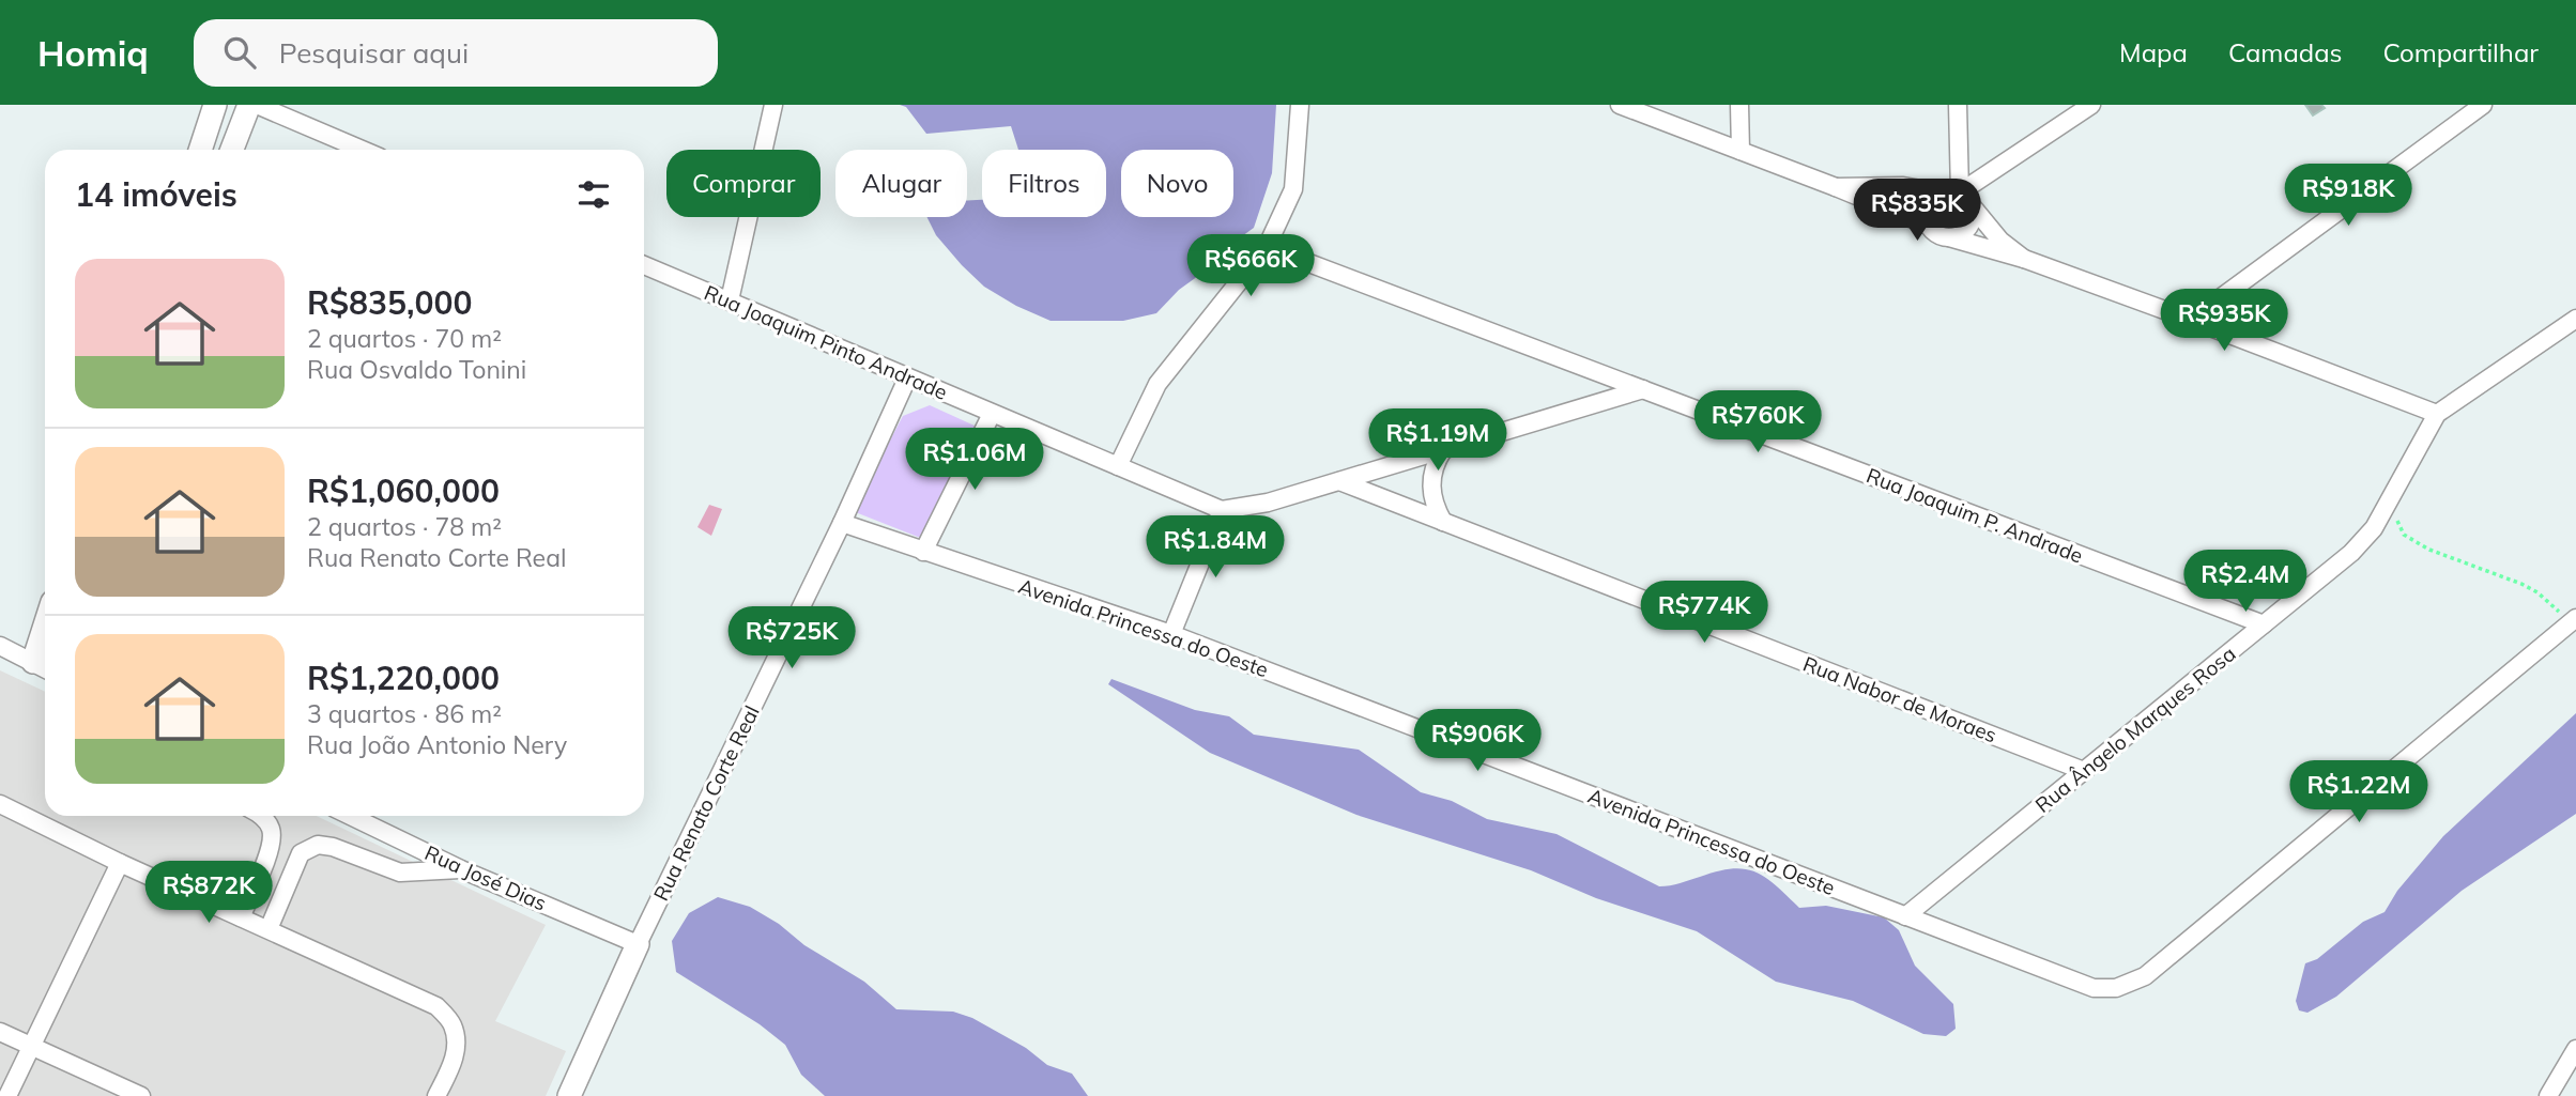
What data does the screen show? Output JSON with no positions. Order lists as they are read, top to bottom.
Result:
{
  "streets": {
    "street": [
      "Rua Joaquim Pinto Andrade",
      "Rua Joaquim P. Andrade",
      "Avenida Princessa do Oeste",
      "Rua Nabor de Moraes",
      "Rua Ângelo Marques Rosa",
      "Rua Renato Corte Real",
      "Rua José Dias"
    ]
  },
  "crossings": [
    ["Rua Joaquim Pinto Andrade", "Rua Renato Corte Real"],
    ["Rua Joaquim P. Andrade", "Rua Ângelo Marques Rosa"],
    ["Avenida Princessa do Oeste", "Rua Ângelo Marques Rosa"],
    ["Avenida Princessa do Oeste", "Rua Renato Corte Real"],
    ["Rua Nabor de Moraes", "Rua Ângelo Marques Rosa"],
    ["Rua Renato Corte Real", "Rua José Dias"]
  ],
  "page": {
    "header": "Homiq",
    "search": "Pesquisar aqui",
    "nav": ["Mapa", "Camadas", "Compartilhar"],
    "chip": [
      "Comprar",
      "Alugar",
      "Filtros",
      "Novo"
    ],
    "heading": "14 imóveis",
    "price": [
      "R$918K",
      "R$835K",
      "R$666K",
      "R$935K",
      "R$760K",
      "R$1.19M",
      "R$1.06M",
      "R$1.84M",
      "R$2.4M",
      "R$774K",
      "R$725K",
      "R$906K",
      "R$1.22M",
      "R$872K"
    ],
    "list": [
      {
        "name": "R$835,000",
        "note": "2 quartos · 70 m² · Rua Osvaldo Tonini"
      },
      {
        "name": "R$1,060,000",
        "note": "2 quartos · 78 m² · Rua Renato Corte Real"
      },
      {
        "name": "R$1,220,000",
        "note": "3 quartos · 86 m² · Rua João Antonio Nery"
      }
    ]
  }
}
